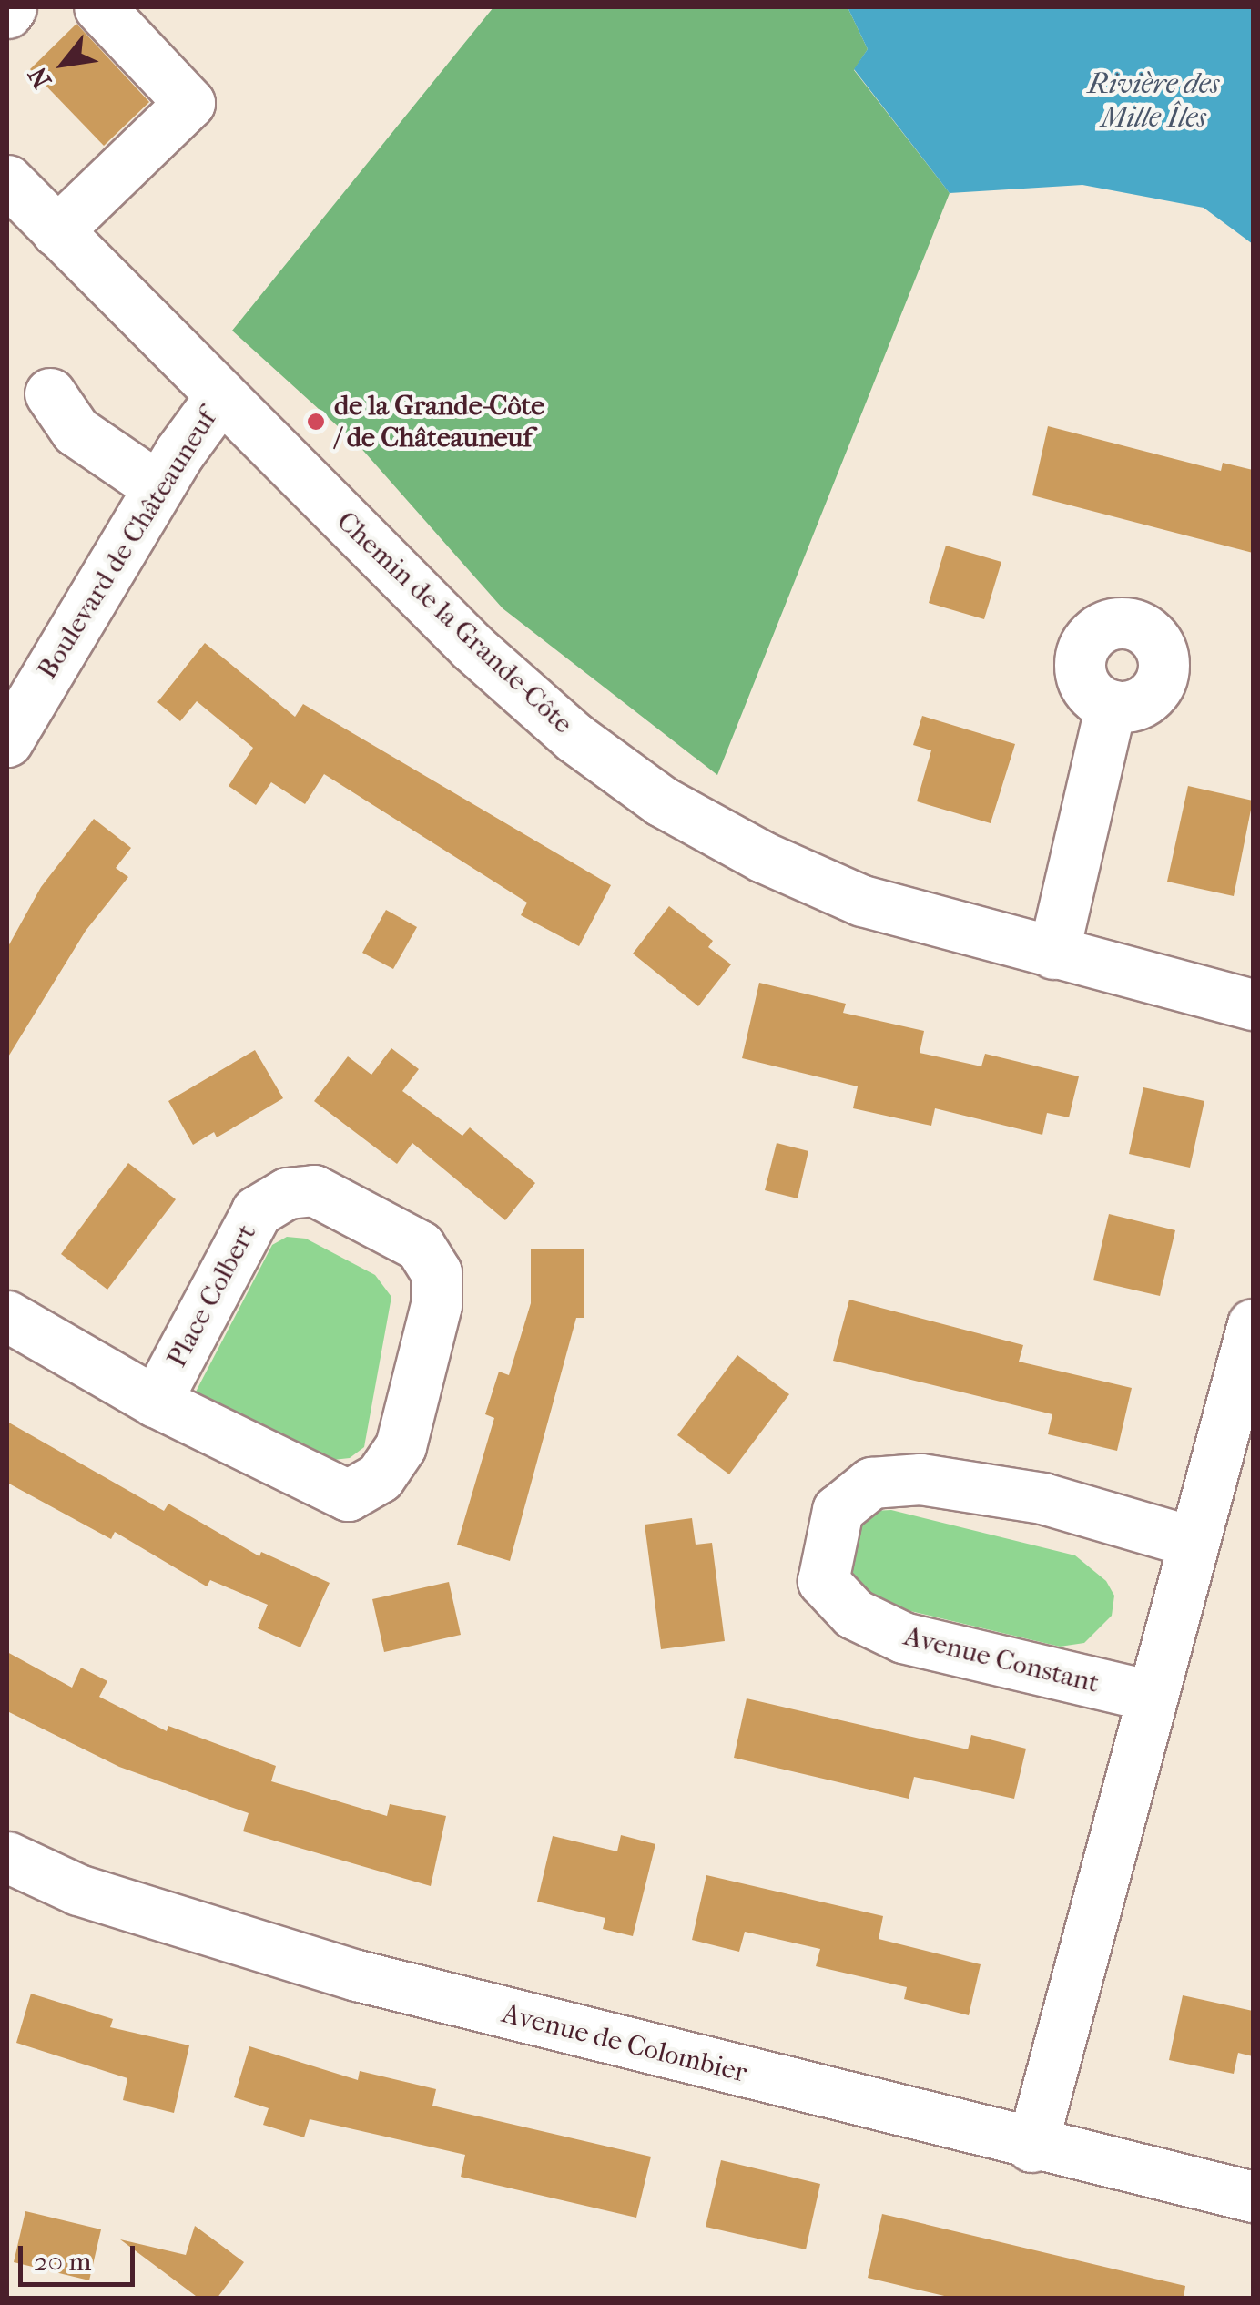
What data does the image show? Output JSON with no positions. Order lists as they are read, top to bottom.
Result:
{
  "streets": {
    "street": [
      "Boulevard de Châteauneuf",
      "Chemin de la Grande-Côte",
      "Place Colbert",
      "Avenue Constant",
      "Avenue de Colombier"
    ]
  },
  "crossings": [
    ["Boulevard de Châteauneuf", "Chemin de la Grande-Côte"]
  ],
  "water": ["Rivière des Mille Îles"],
  "places": ["de la Grande-Côte / de Châteauneuf"],
  "scale_bar": "20 m",
  "north": "bottom left"
}
